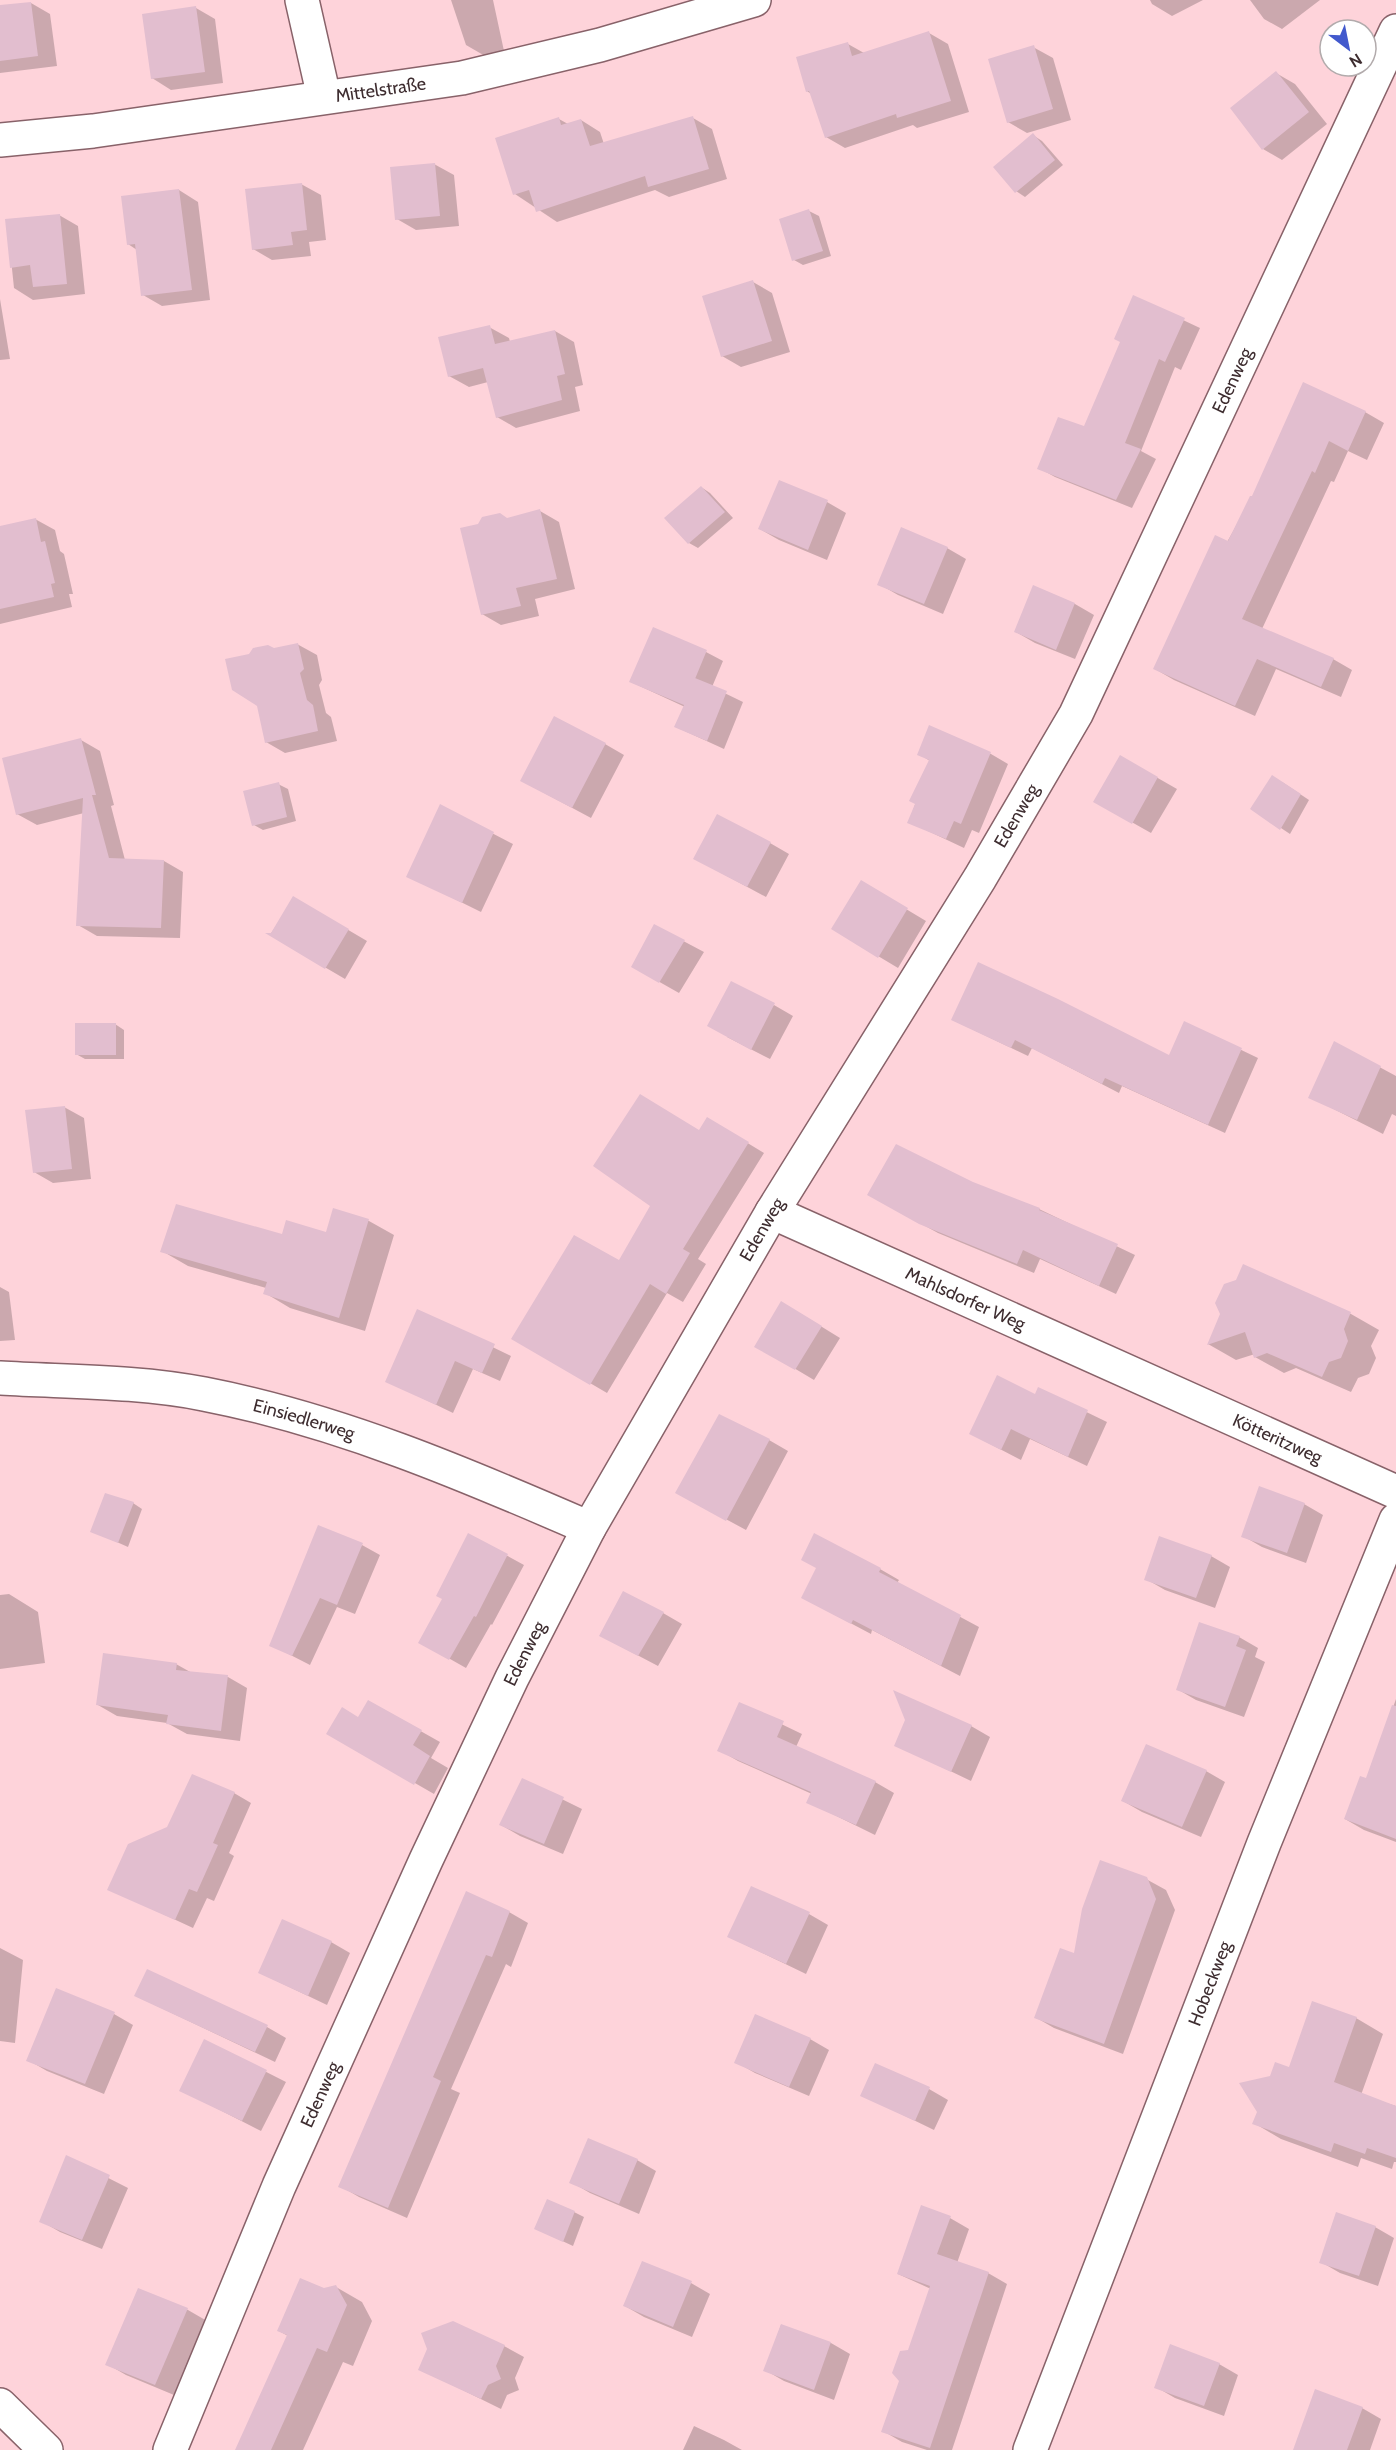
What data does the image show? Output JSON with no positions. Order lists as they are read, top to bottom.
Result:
{
  "streets": {
    "street": [
      "Mittelstraße",
      "Edenweg",
      "Mahlsdorfer Weg",
      "Einsiedlerweg",
      "Kötteritzweg",
      "Hobeckweg"
    ]
  },
  "crossings": [
    ["Edenweg", "Mahlsdorfer Weg"],
    ["Edenweg", "Einsiedlerweg"],
    ["Mahlsdorfer Weg", "Kötteritzweg"]
  ],
  "north": "bottom right"
}
